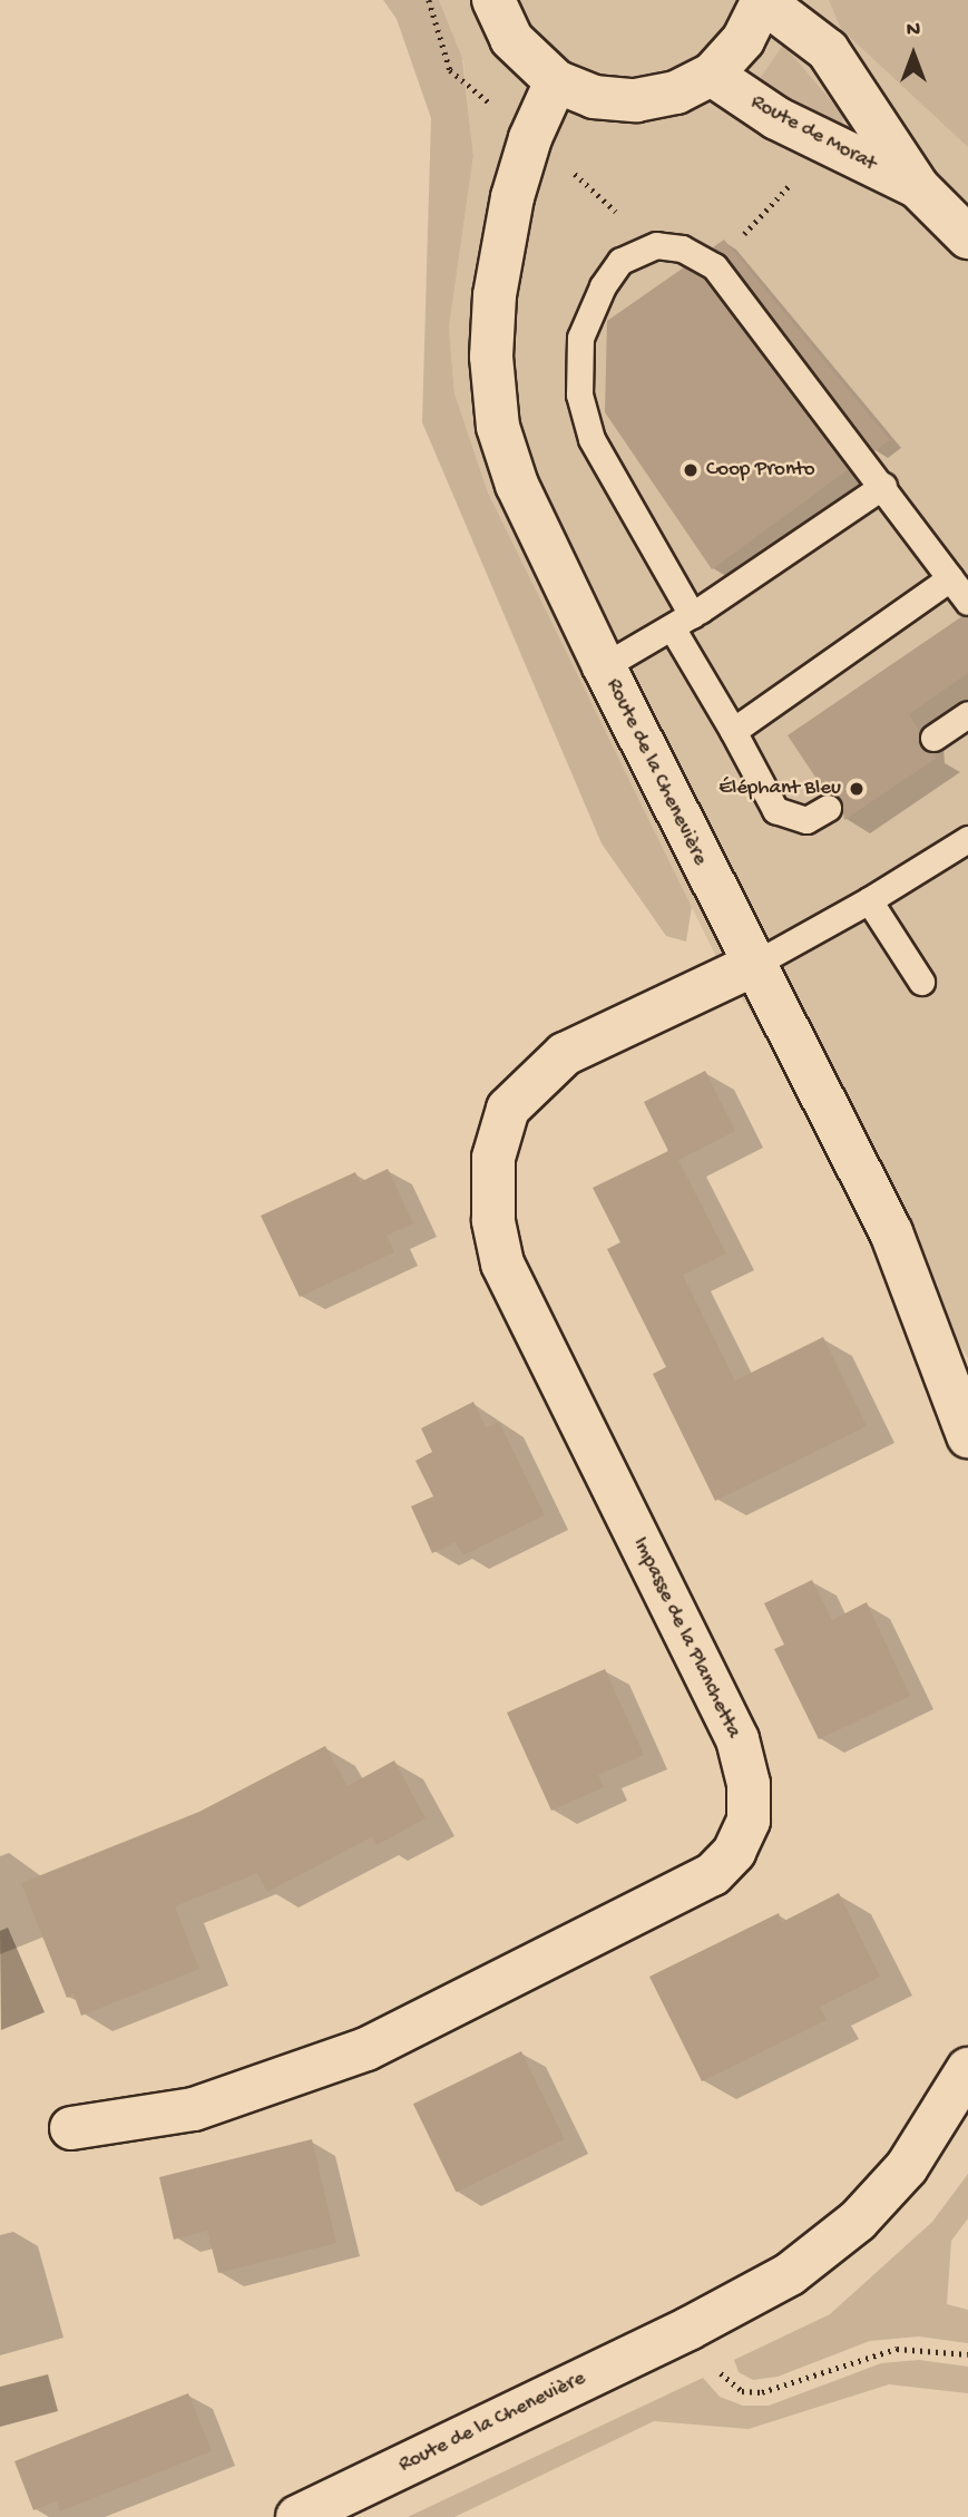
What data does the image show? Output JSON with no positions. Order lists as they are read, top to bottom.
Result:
{
  "streets": {
    "street": ["Route de Morat", "Route de la Chenevière", "Impasse de la Planchetta"]
  },
  "crossings": [
    ["Route de Morat", "Route de la Chenevière"],
    ["Route de la Chenevière", "Impasse de la Planchetta"]
  ],
  "places": ["Coop Pronto", "Éléphant Bleu"],
  "north": "top"
}
